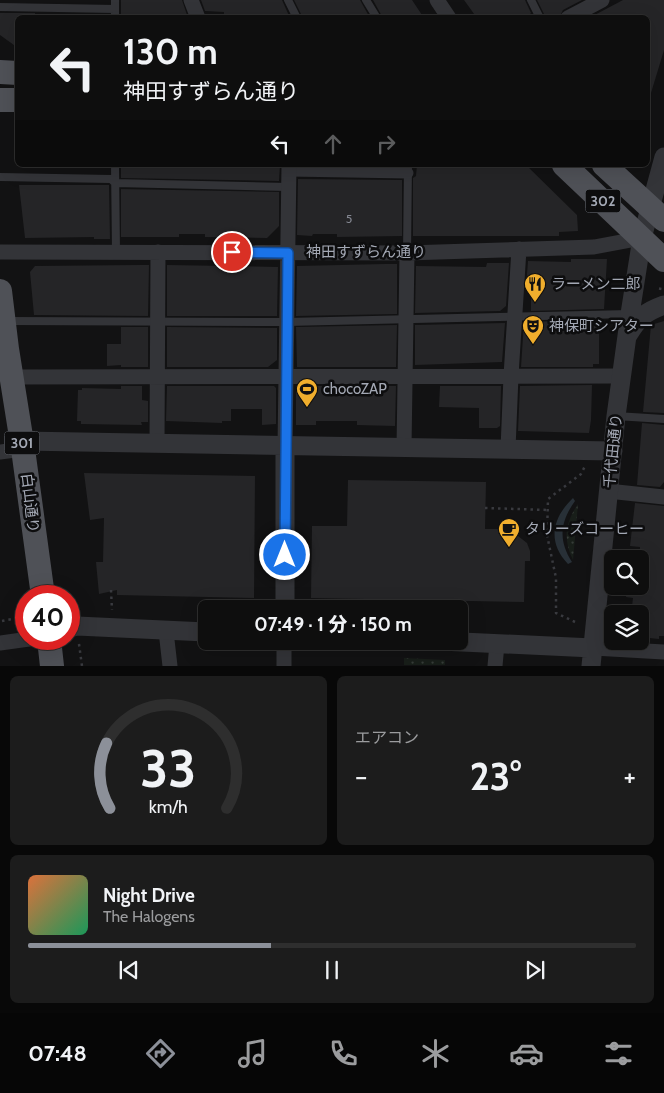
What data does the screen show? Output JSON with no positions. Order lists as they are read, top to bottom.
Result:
{
  "streets": {
    "main road": ["302", "301", "白山通り"],
    "street": ["神田すずらん通り", "千代田通り"]
  },
  "crossings": [
    ["302", "神田すずらん通り"],
    ["302", "千代田通り"],
    ["神田すずらん通り", "千代田通り"]
  ],
  "places": {
    "restaurant": ["ラーメン二郎"],
    "theatre": ["神保町シアター"],
    "sports": ["chocoZAP"],
    "cafe": ["タリーズコーヒー"]
  },
  "house_numbers": ["5"],
  "page": {
    "turn": ["130 m", "神田すずらん通り"],
    "limit": "40",
    "trip": "07:49 · 1 分 · 150 m",
    "tile": "エアコン",
    "heat": ["−", "23°", "+"],
    "song": ["Night Drive", "The Halogens"],
    "tabs": "07:48",
    "gauge": ["33", "km/h"]
  }
}
